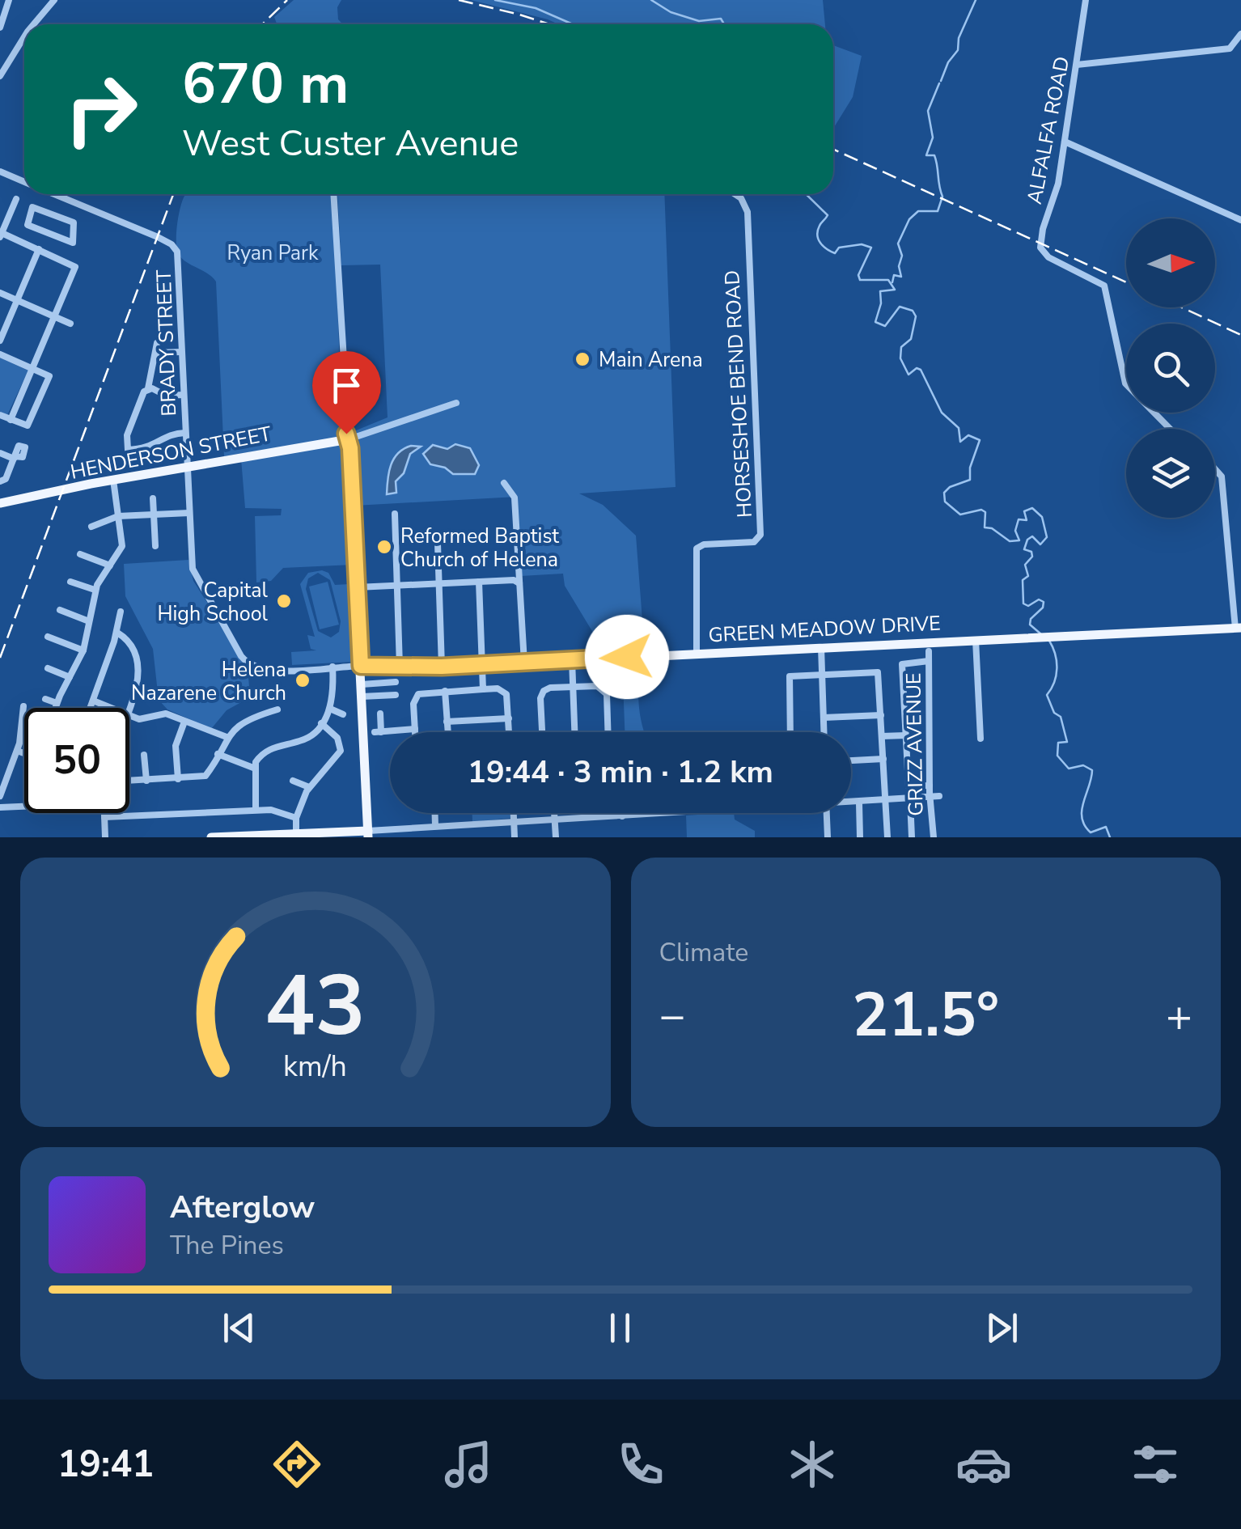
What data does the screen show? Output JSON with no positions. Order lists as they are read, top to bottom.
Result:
{
  "streets": {
    "main road": ["HENDERSON STREET", "GREEN MEADOW DRIVE"],
    "street": [
      "ALFALFA ROAD",
      "BRADY STREET",
      "HORSESHOE BEND ROAD",
      "GRIZZ AVENUE"
    ]
  },
  "crossings": [
    ["BRADY STREET", "HENDERSON STREET"],
    ["HORSESHOE BEND ROAD", "GREEN MEADOW DRIVE"]
  ],
  "parks": ["Ryan Park"],
  "places": [
    "Main Arena",
    "Reformed Baptist Church of Helena",
    "Capital High School",
    "Helena Nazarene Church"
  ],
  "north": "right",
  "page": {
    "turn": ["670 m", "West Custer Avenue"],
    "limit": "50",
    "trip": "19:44 · 3 min · 1.2 km",
    "tile": "Climate",
    "heat": ["−", "21.5°", "+"],
    "song": ["Afterglow", "The Pines"],
    "tabs": "19:41",
    "gauge": ["43", "km/h"]
  }
}
